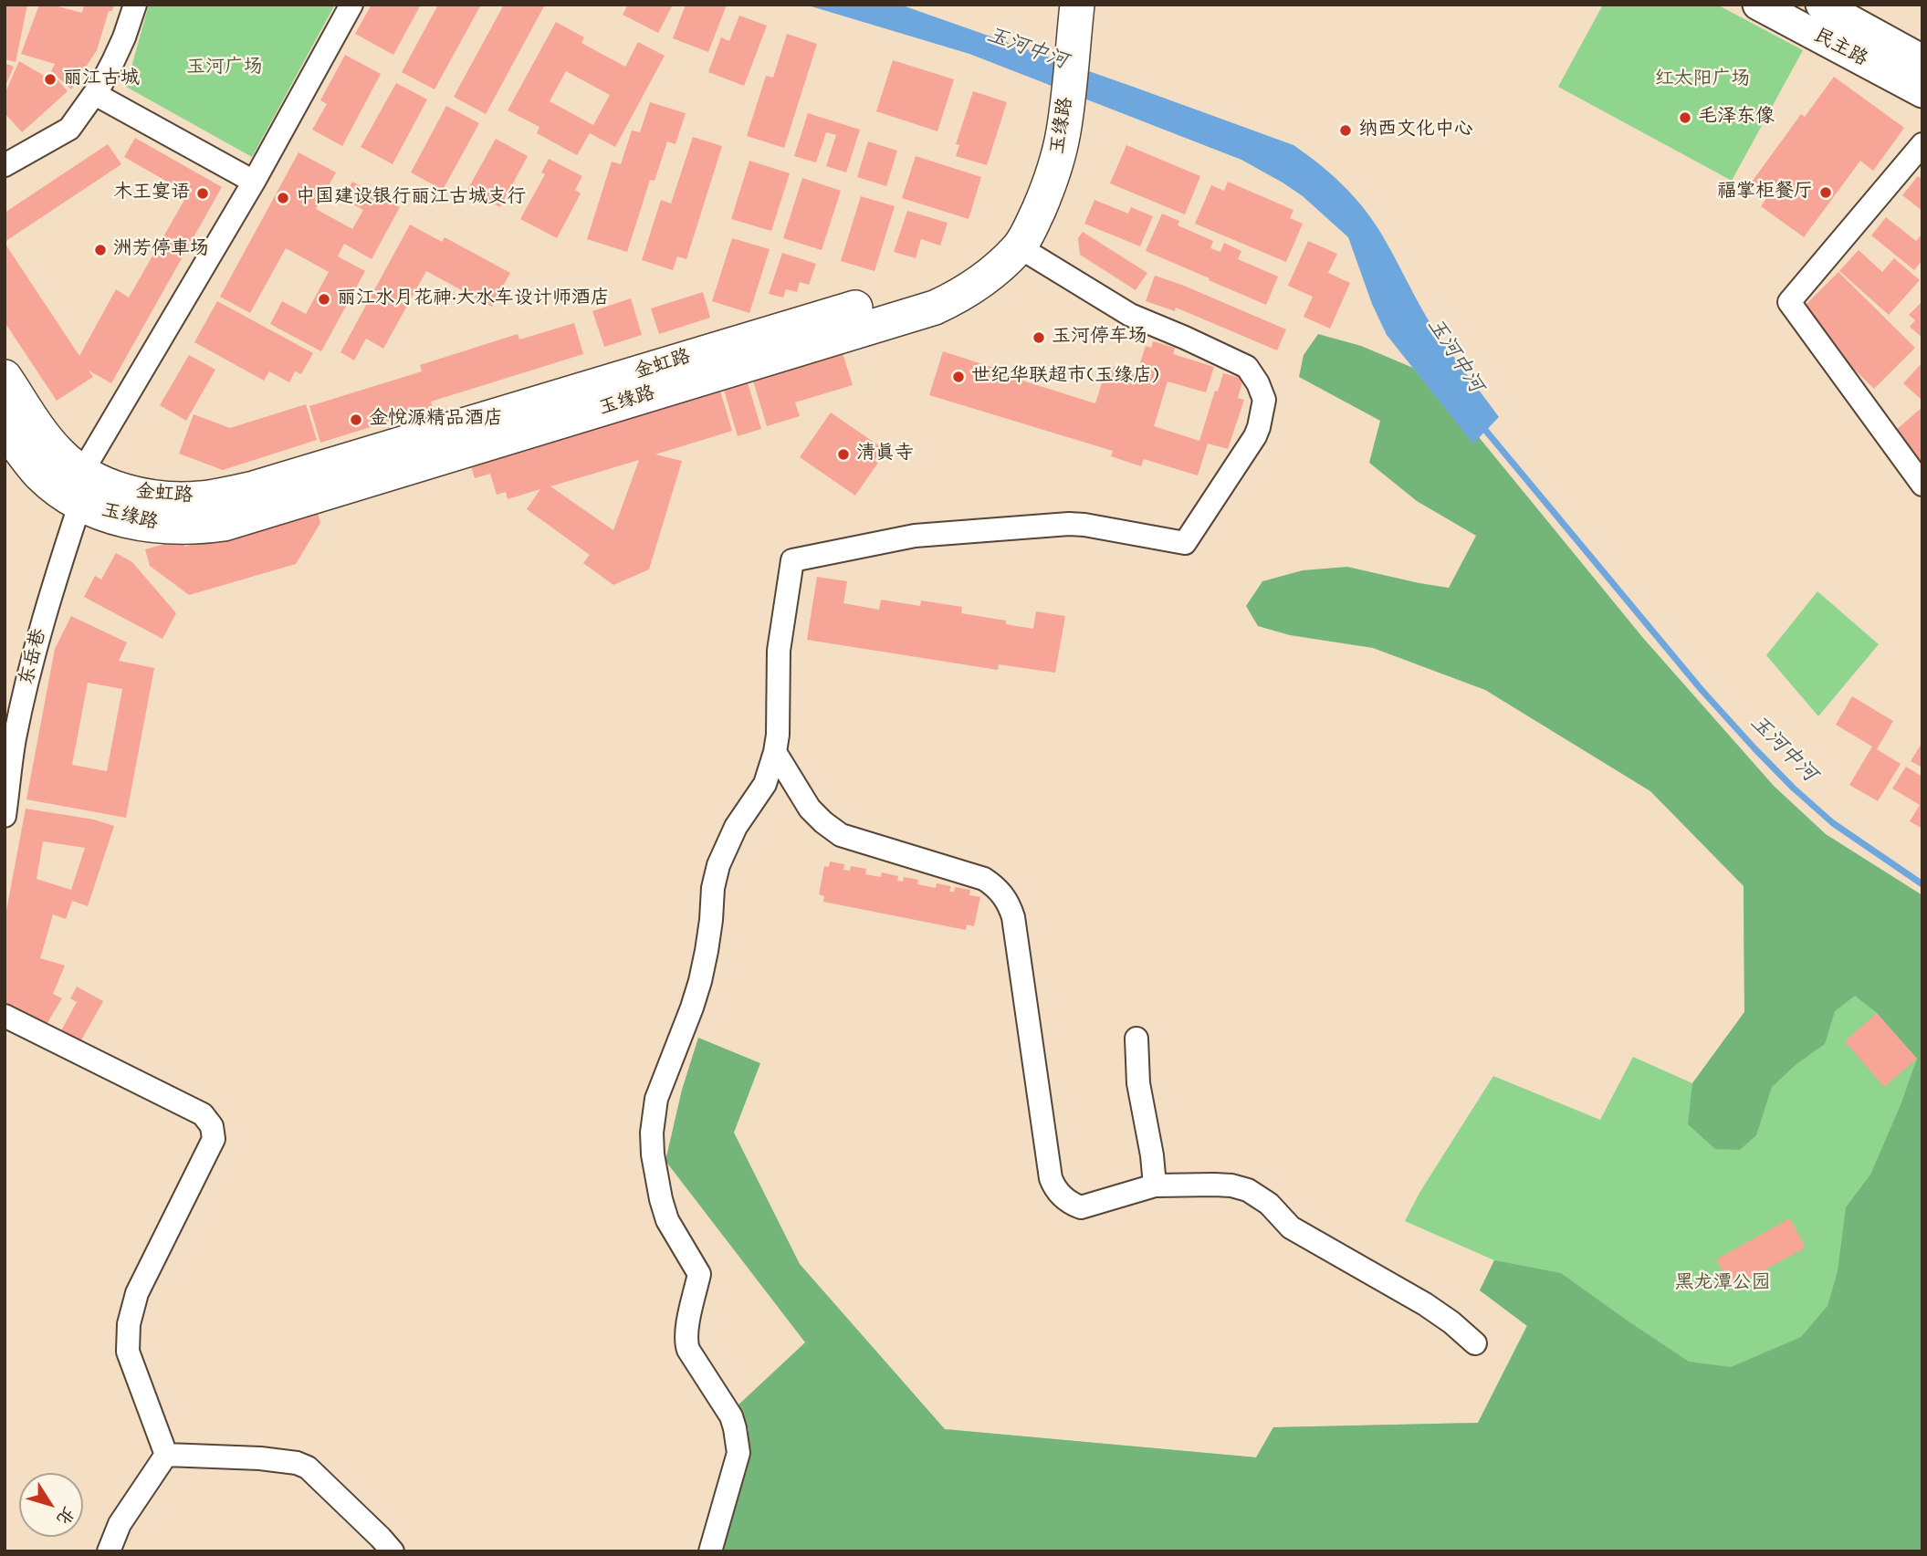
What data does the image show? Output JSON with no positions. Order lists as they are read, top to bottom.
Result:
{
  "streets": {
    "main road": ["民主路", "玉缘路", "金虹路"],
    "street": ["东岳巷"]
  },
  "crossings": [
    ["玉缘路", "金虹路"],
    ["玉缘路", "东岳巷"],
    ["金虹路", "东岳巷"]
  ],
  "water": ["玉河中河"],
  "parks": ["玉河广场", "红太阳广场", "黑龙潭公园"],
  "places": [
    "丽江古城",
    "毛泽东像",
    "纳西文化中心",
    "福掌柜餐厅",
    "木王宴语",
    "中国建设银行丽江古城支行",
    "洲芳停車场",
    "丽江水月花神·大水车设计师酒店",
    "玉河停车场",
    "世纪华联超市(玉缘店)",
    "金悦源精品酒店",
    "清真寺"
  ],
  "north": "bottom right"
}
